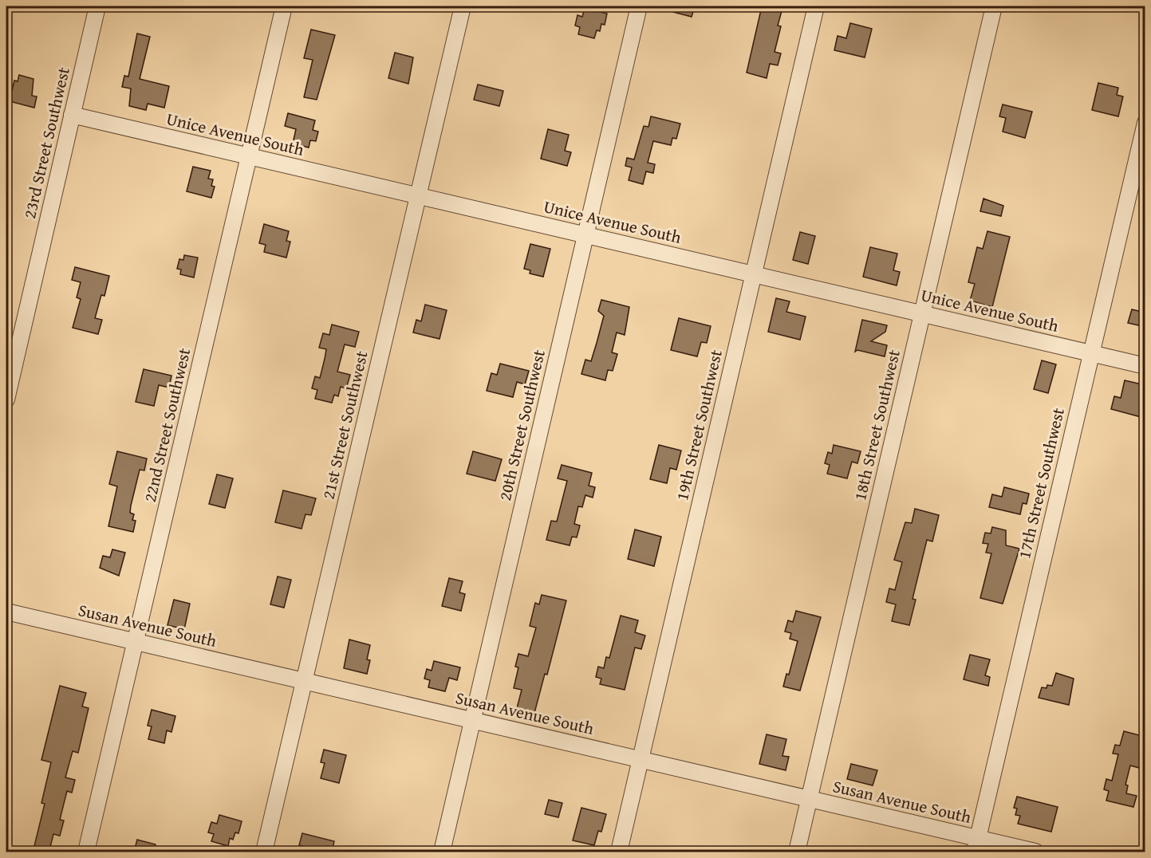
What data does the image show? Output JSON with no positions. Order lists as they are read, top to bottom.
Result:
{
  "streets": {
    "street": [
      "Unice Avenue South",
      "23rd Street Southwest",
      "22nd Street Southwest",
      "21st Street Southwest",
      "20th Street Southwest",
      "19th Street Southwest",
      "18th Street Southwest",
      "17th Street Southwest",
      "Susan Avenue South"
    ]
  },
  "crossings": [
    ["Unice Avenue South", "23rd Street Southwest"],
    ["Unice Avenue South", "22nd Street Southwest"],
    ["Unice Avenue South", "21st Street Southwest"],
    ["Unice Avenue South", "20th Street Southwest"],
    ["Unice Avenue South", "19th Street Southwest"],
    ["Unice Avenue South", "18th Street Southwest"],
    ["Unice Avenue South", "17th Street Southwest"],
    ["22nd Street Southwest", "Susan Avenue South"],
    ["21st Street Southwest", "Susan Avenue South"],
    ["20th Street Southwest", "Susan Avenue South"],
    ["19th Street Southwest", "Susan Avenue South"],
    ["18th Street Southwest", "Susan Avenue South"],
    ["17th Street Southwest", "Susan Avenue South"]
  ]
}
